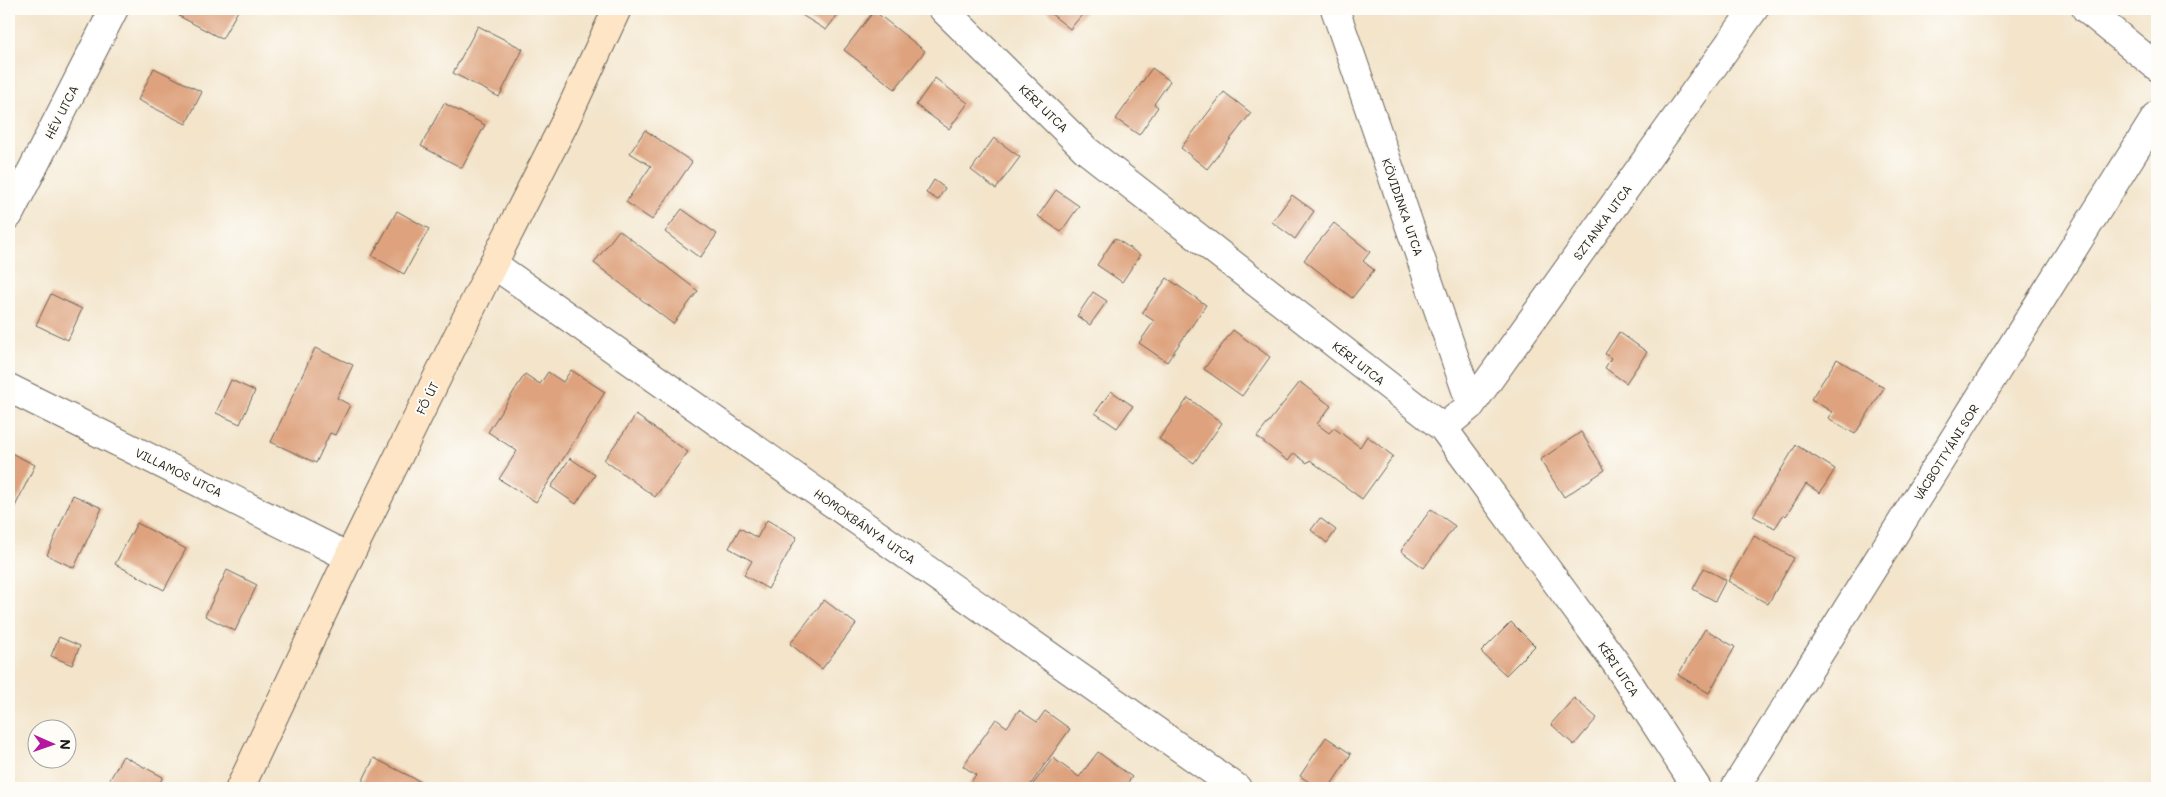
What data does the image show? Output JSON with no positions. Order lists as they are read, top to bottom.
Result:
{
  "streets": {
    "main road": ["FŐ ÚT"],
    "street": [
      "KÉRI UTCA",
      "HÉV UTCA",
      "KÖVIDINKA UTCA",
      "SZTANKA UTCA",
      "VÁCBOTTYÁNI SOR",
      "VILLAMOS UTCA",
      "HOMOKBÁNYA UTCA"
    ]
  },
  "crossings": [
    ["KÉRI UTCA", "SZTANKA UTCA"],
    ["KÖVIDINKA UTCA", "SZTANKA UTCA"],
    ["FŐ ÚT", "VILLAMOS UTCA"],
    ["FŐ ÚT", "HOMOKBÁNYA UTCA"]
  ],
  "north": "right"
}
